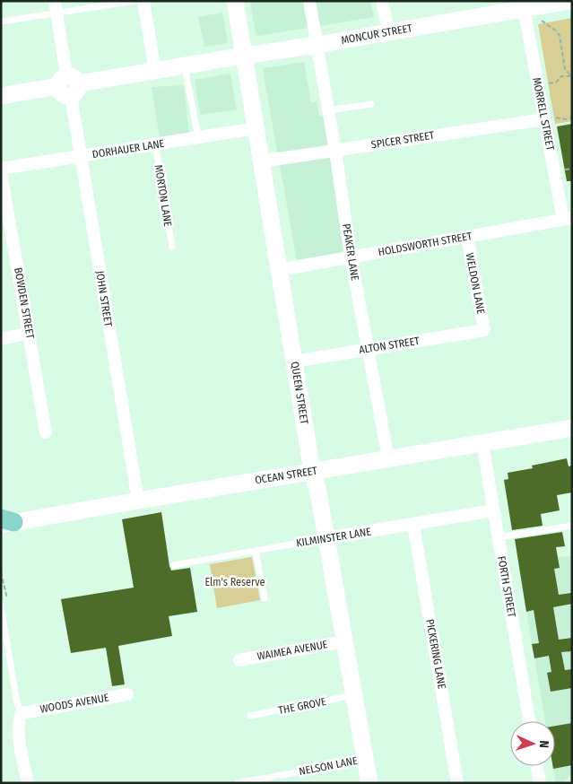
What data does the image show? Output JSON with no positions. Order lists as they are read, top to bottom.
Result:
{
  "streets": {
    "street": [
      "MONCUR STREET",
      "MORRELL STREET",
      "SPICER STREET",
      "DORHAUER LANE",
      "HOLDSWORTH STREET",
      "PEAKER LANE",
      "WELDON LANE",
      "JOHN STREET",
      "BOWDEN STREET",
      "ALTON STREET",
      "QUEEN STREET",
      "OCEAN STREET",
      "KILMINSTER LANE",
      "FORTH STREET",
      "WAIMEA AVENUE",
      "PICKERING LANE",
      "WOODS AVENUE"
    ],
    "lane": ["MORTON LANE", "THE GROVE", "NELSON LANE"]
  },
  "crossings": [
    ["MONCUR STREET", "MORRELL STREET"],
    ["MONCUR STREET", "PEAKER LANE"],
    ["MONCUR STREET", "JOHN STREET"],
    ["MONCUR STREET", "QUEEN STREET"],
    ["MORRELL STREET", "SPICER STREET"],
    ["MORRELL STREET", "HOLDSWORTH STREET"],
    ["SPICER STREET", "PEAKER LANE"],
    ["SPICER STREET", "QUEEN STREET"],
    ["DORHAUER LANE", "MORTON LANE"],
    ["DORHAUER LANE", "JOHN STREET"],
    ["DORHAUER LANE", "QUEEN STREET"],
    ["HOLDSWORTH STREET", "PEAKER LANE"],
    ["HOLDSWORTH STREET", "WELDON LANE"],
    ["HOLDSWORTH STREET", "QUEEN STREET"],
    ["PEAKER LANE", "ALTON STREET"],
    ["PEAKER LANE", "OCEAN STREET"],
    ["WELDON LANE", "ALTON STREET"],
    ["JOHN STREET", "OCEAN STREET"],
    ["ALTON STREET", "QUEEN STREET"],
    ["QUEEN STREET", "OCEAN STREET"],
    ["QUEEN STREET", "KILMINSTER LANE"],
    ["QUEEN STREET", "WAIMEA AVENUE"],
    ["QUEEN STREET", "THE GROVE"],
    ["QUEEN STREET", "NELSON LANE"],
    ["OCEAN STREET", "FORTH STREET"],
    ["KILMINSTER LANE", "FORTH STREET"],
    ["KILMINSTER LANE", "PICKERING LANE"]
  ],
  "parks": ["Elm's Reserve"],
  "north": "right"
}
